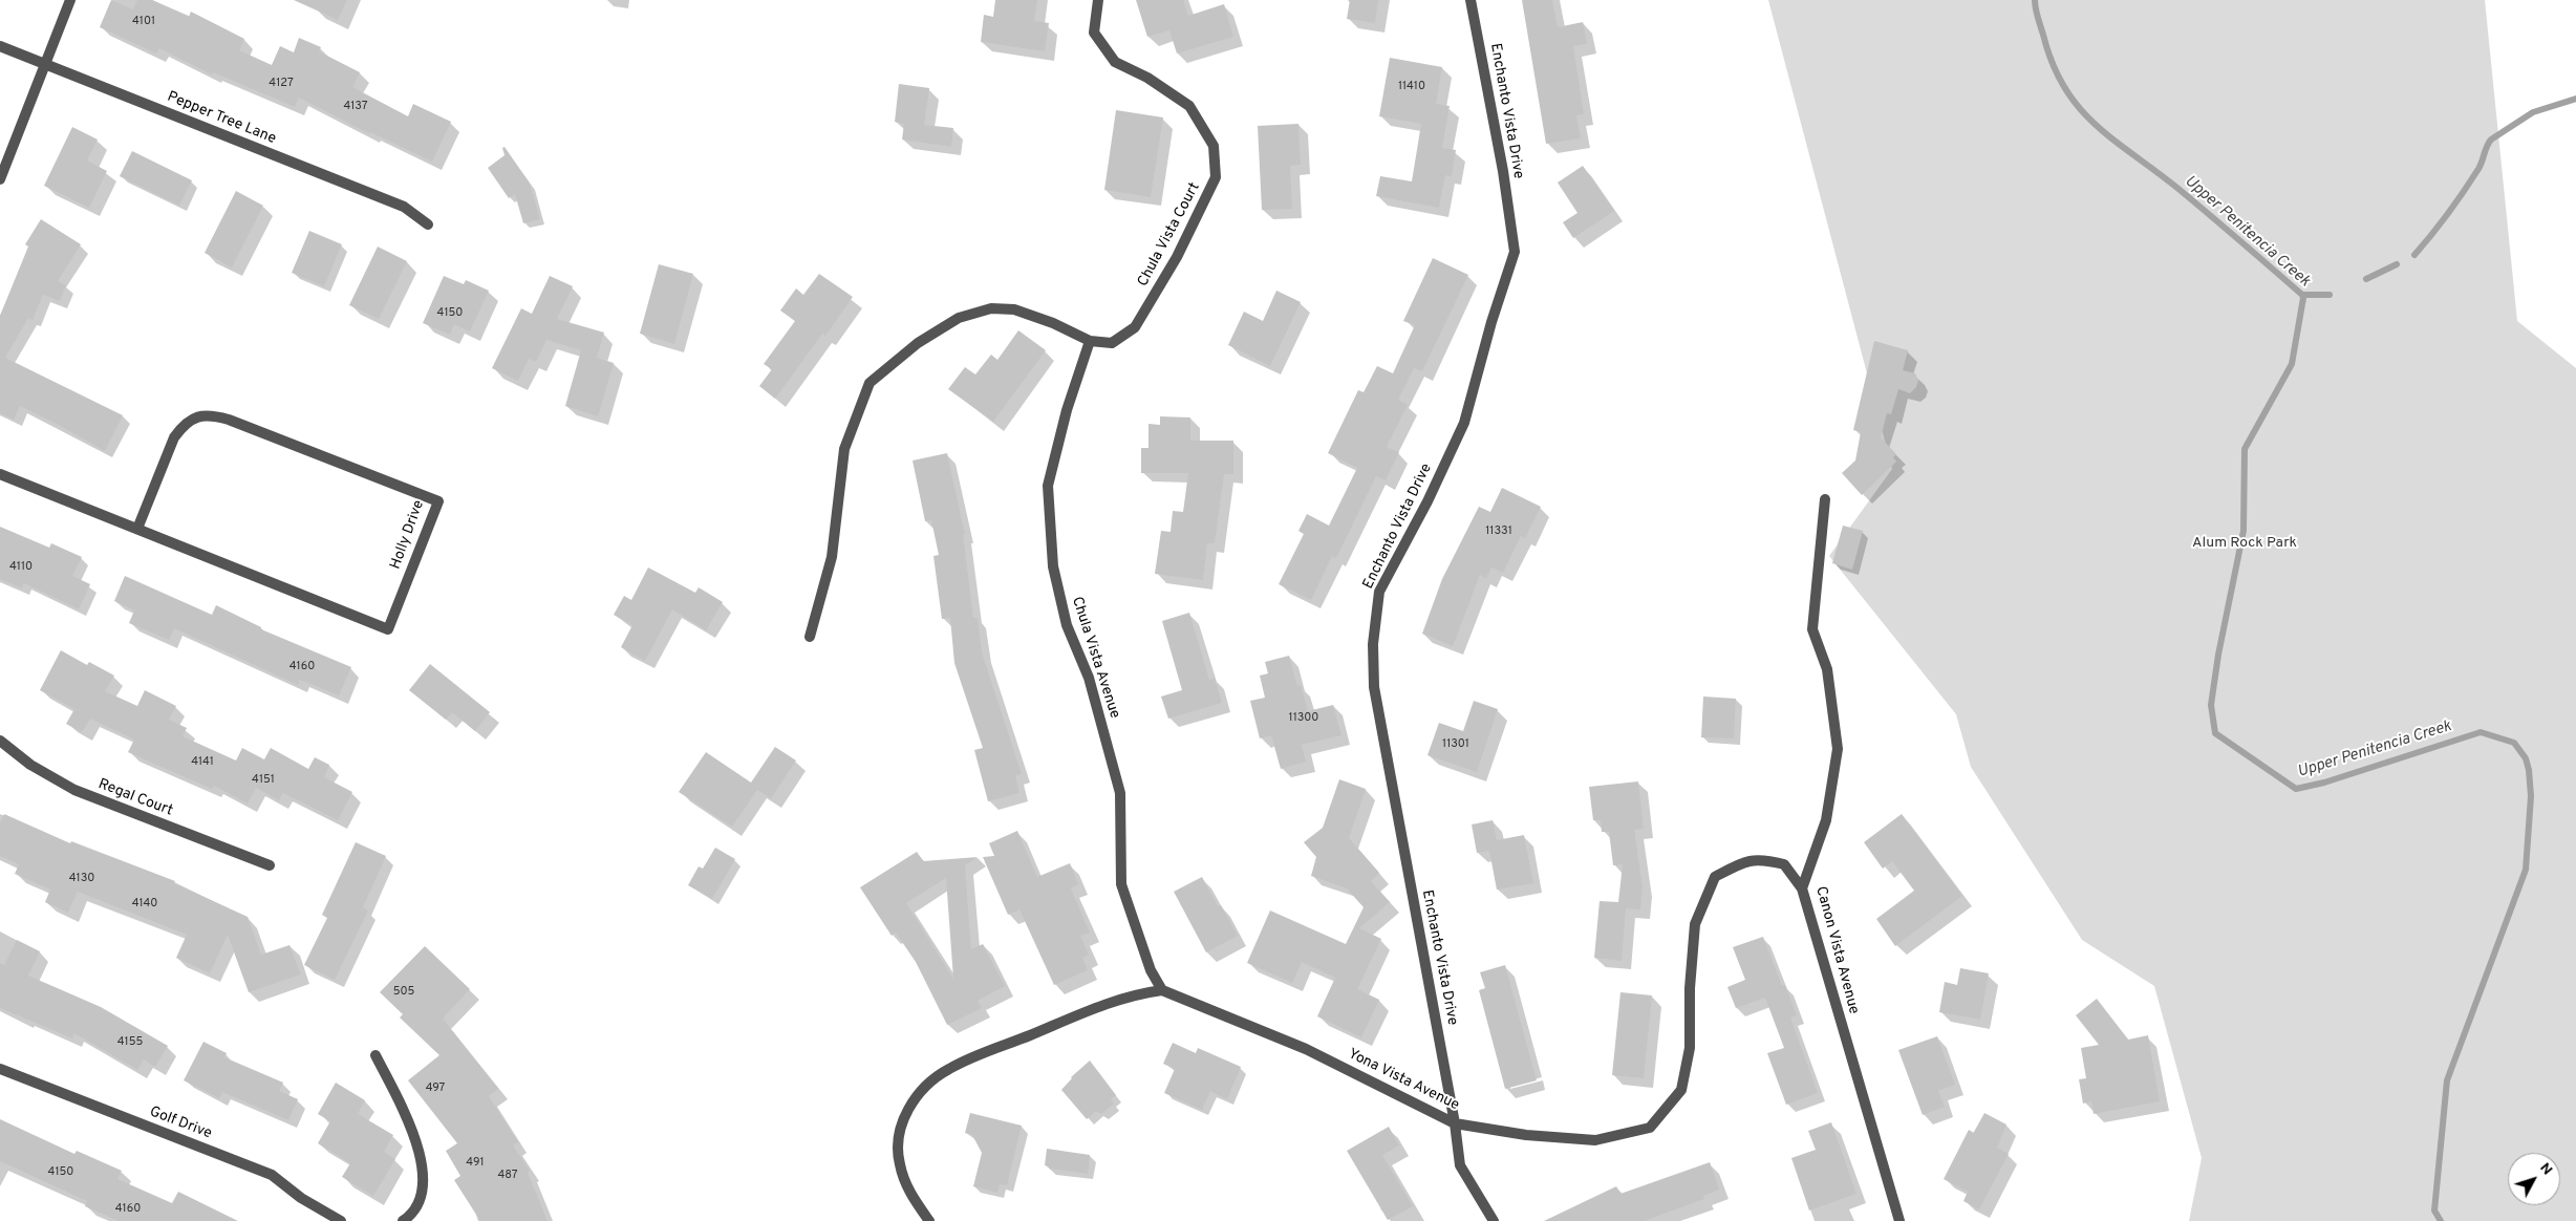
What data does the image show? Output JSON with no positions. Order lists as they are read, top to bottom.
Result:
{
  "streets": {
    "street": [
      "Enchanto Vista Drive",
      "Pepper Tree Lane",
      "Chula Vista Court",
      "Holly Drive",
      "Chula Vista Avenue",
      "Regal Court",
      "Canon Vista Avenue",
      "Yona Vista Avenue",
      "Golf Drive"
    ]
  },
  "crossings": [
    ["Enchanto Vista Drive", "Yona Vista Avenue"],
    ["Chula Vista Court", "Chula Vista Avenue"],
    ["Chula Vista Avenue", "Yona Vista Avenue"],
    ["Canon Vista Avenue", "Yona Vista Avenue"]
  ],
  "water": ["Upper Penitencia Creek"],
  "parks": ["Alum Rock Park"],
  "house_numbers": [
    "4101",
    "4127",
    "11410",
    "4137",
    "4150",
    "11331",
    "4110",
    "4160",
    "11300",
    "11301",
    "4141",
    "4151",
    "4130",
    "4140",
    "505",
    "4155",
    "497",
    "491",
    "4150",
    "487",
    "4160"
  ],
  "north": "top right"
}
